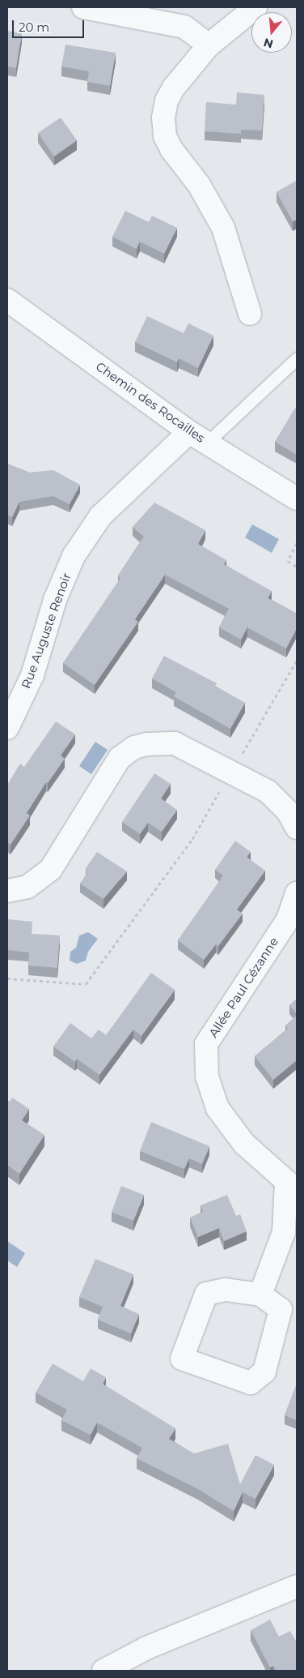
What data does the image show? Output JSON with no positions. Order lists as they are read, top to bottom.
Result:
{
  "streets": {
    "street": ["Chemin des Rocailles", "Rue Auguste Renoir", "Allée Paul Cézanne"]
  },
  "crossings": [
    ["Chemin des Rocailles", "Rue Auguste Renoir"]
  ],
  "scale_bar": "20 m",
  "north": "bottom"
}
